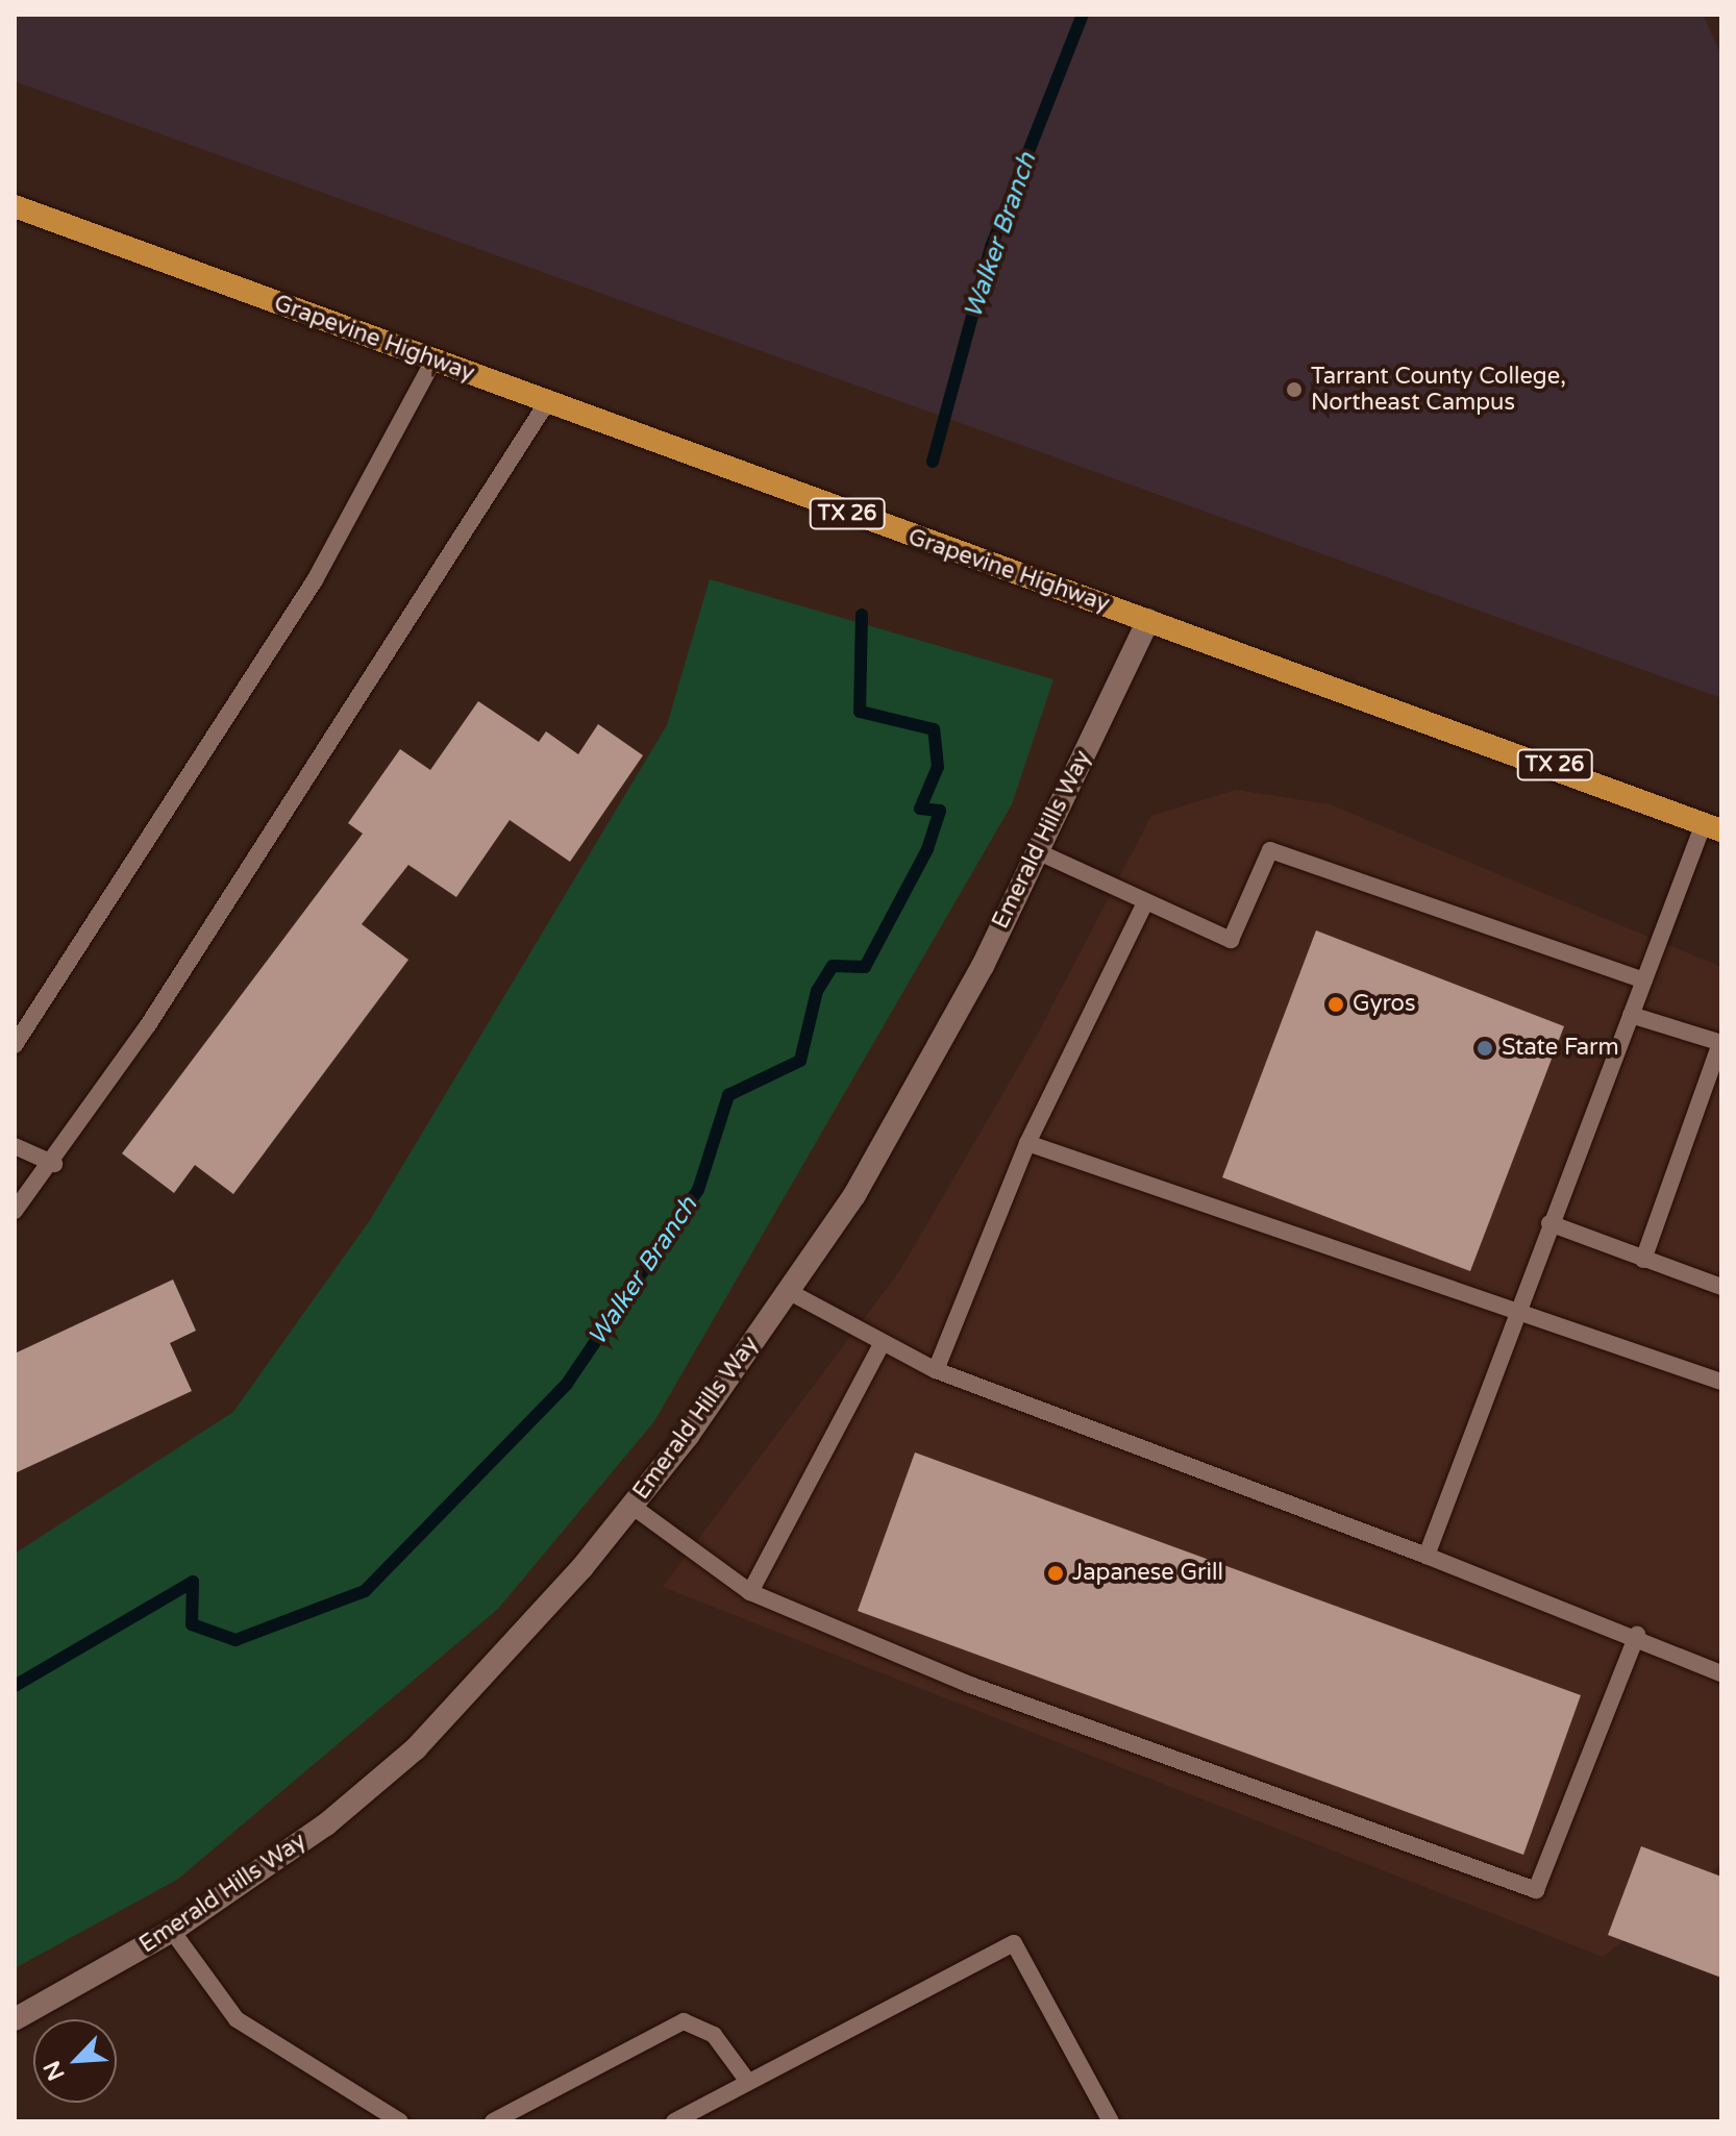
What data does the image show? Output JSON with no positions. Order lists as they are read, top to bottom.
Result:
{
  "streets": {
    "main road": ["Grapevine Highway", "TX 26"],
    "street": ["Emerald Hills Way"]
  },
  "crossings": [
    ["Grapevine Highway", "Emerald Hills Way"]
  ],
  "water": ["Walker Branch"],
  "places": [
    "Tarrant County College, Northeast Campus",
    "Gyros",
    "State Farm",
    "Japanese Grill"
  ],
  "north": "bottom left"
}
